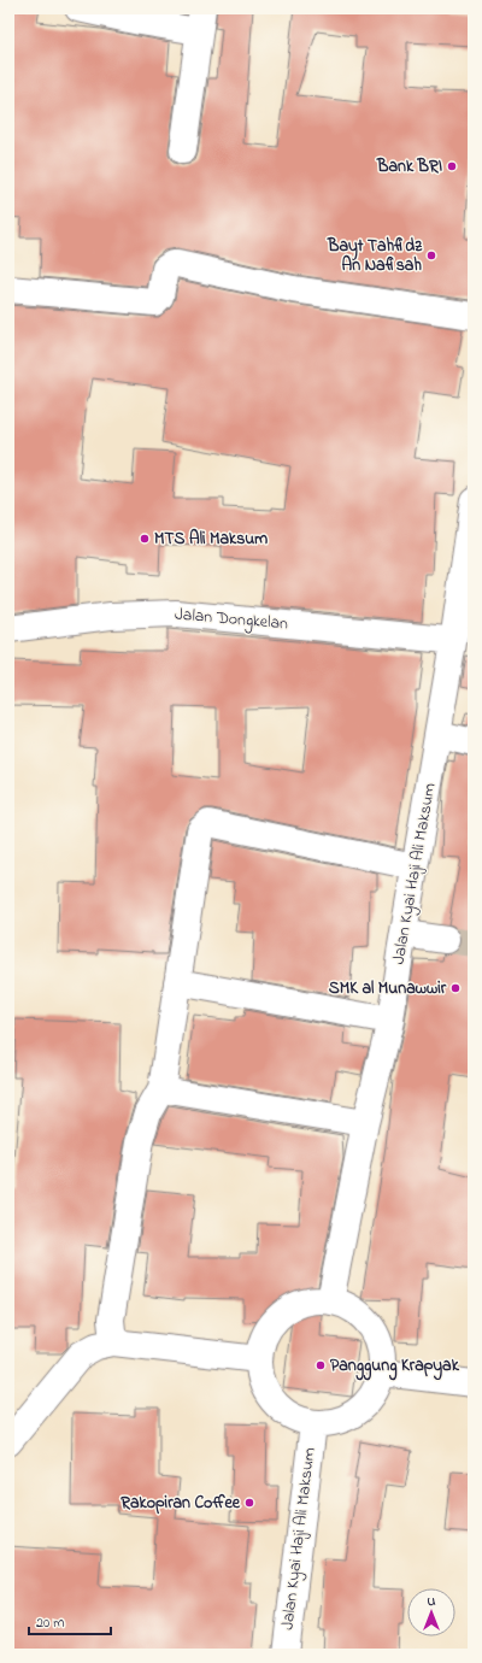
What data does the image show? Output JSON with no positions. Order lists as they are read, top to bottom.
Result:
{
  "streets": {
    "street": ["Jalan Dongkelan", "Jalan Kyai Haji Ali Maksum"]
  },
  "crossings": [
    ["Jalan Dongkelan", "Jalan Kyai Haji Ali Maksum"]
  ],
  "places": [
    "Bank BRI",
    "Bayt Tahfidz An Nafisah",
    "MTS Ali Maksum",
    "SMK al Munawwir",
    "Panggung Krapyak",
    "Rakopiran Coffee"
  ],
  "scale_bar": "20 m",
  "north": "top"
}
